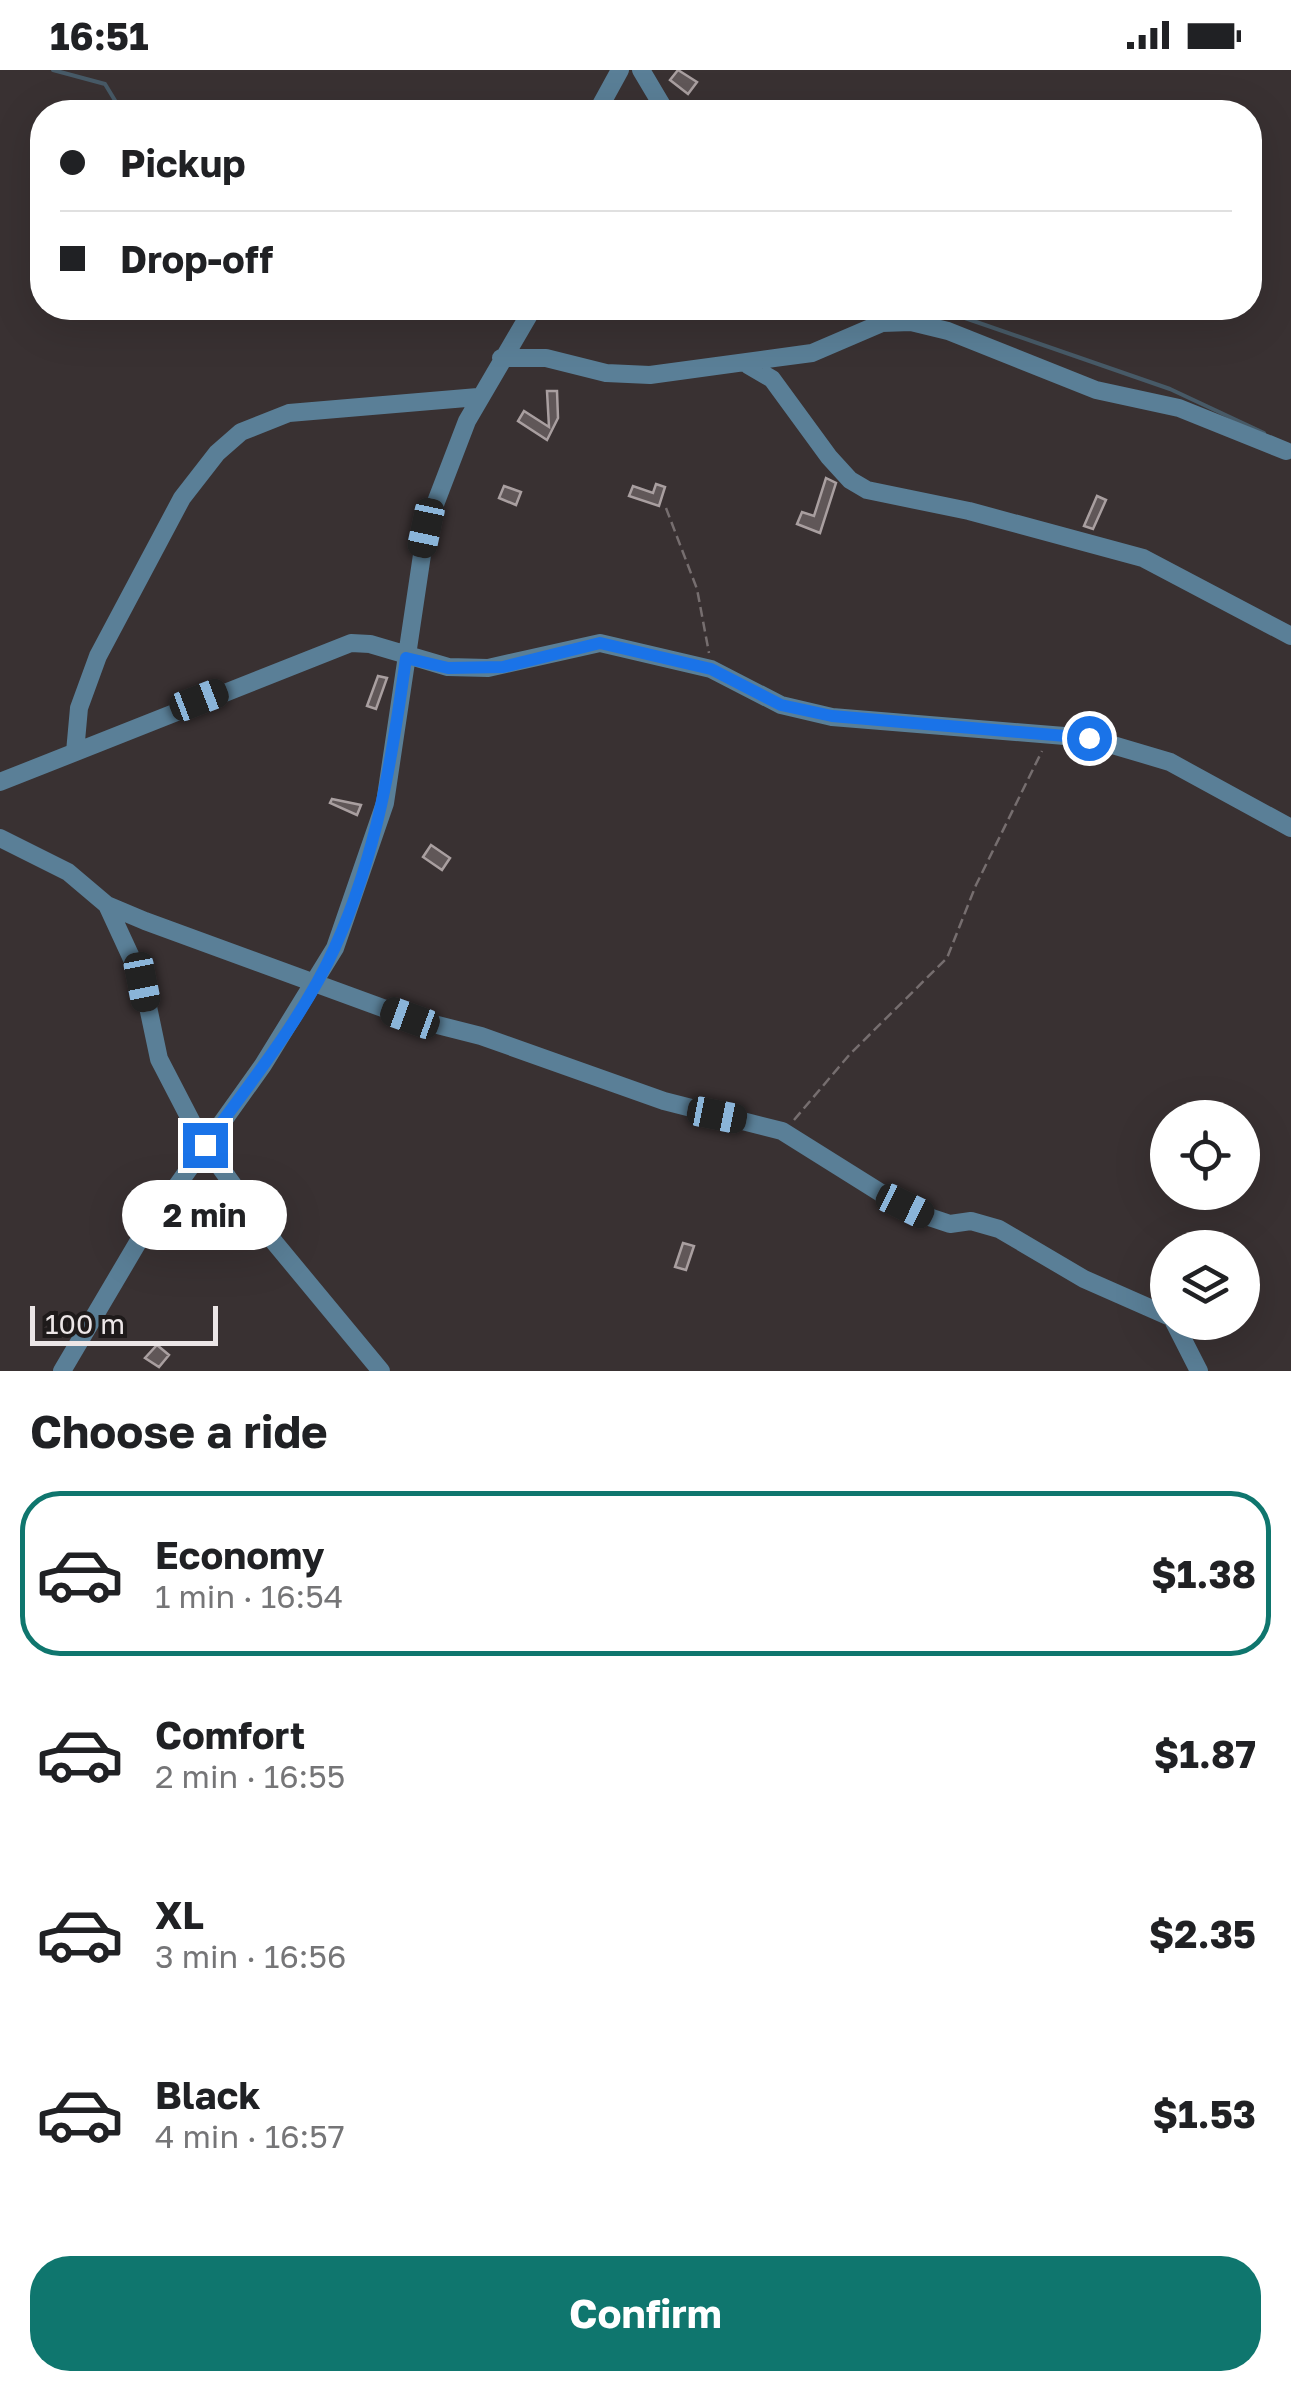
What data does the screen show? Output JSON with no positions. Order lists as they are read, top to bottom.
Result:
{
  "scale_bar": "100 m",
  "page": {
    "status": "16:51",
    "banner": ["Pickup", "Drop-off"],
    "bubble": "2 min",
    "scale": "100 m",
    "heading": "Choose a ride",
    "list": [
      {
        "name": "Economy",
        "note": "1 min · 16:54",
        "value": "$1.38"
      },
      {
        "name": "Comfort",
        "note": "2 min · 16:55",
        "value": "$1.87"
      },
      {
        "name": "XL",
        "note": "3 min · 16:56",
        "value": "$2.35"
      },
      {
        "name": "Black",
        "note": "4 min · 16:57",
        "value": "$1.53"
      }
    ],
    "buttons": "Confirm"
  }
}
